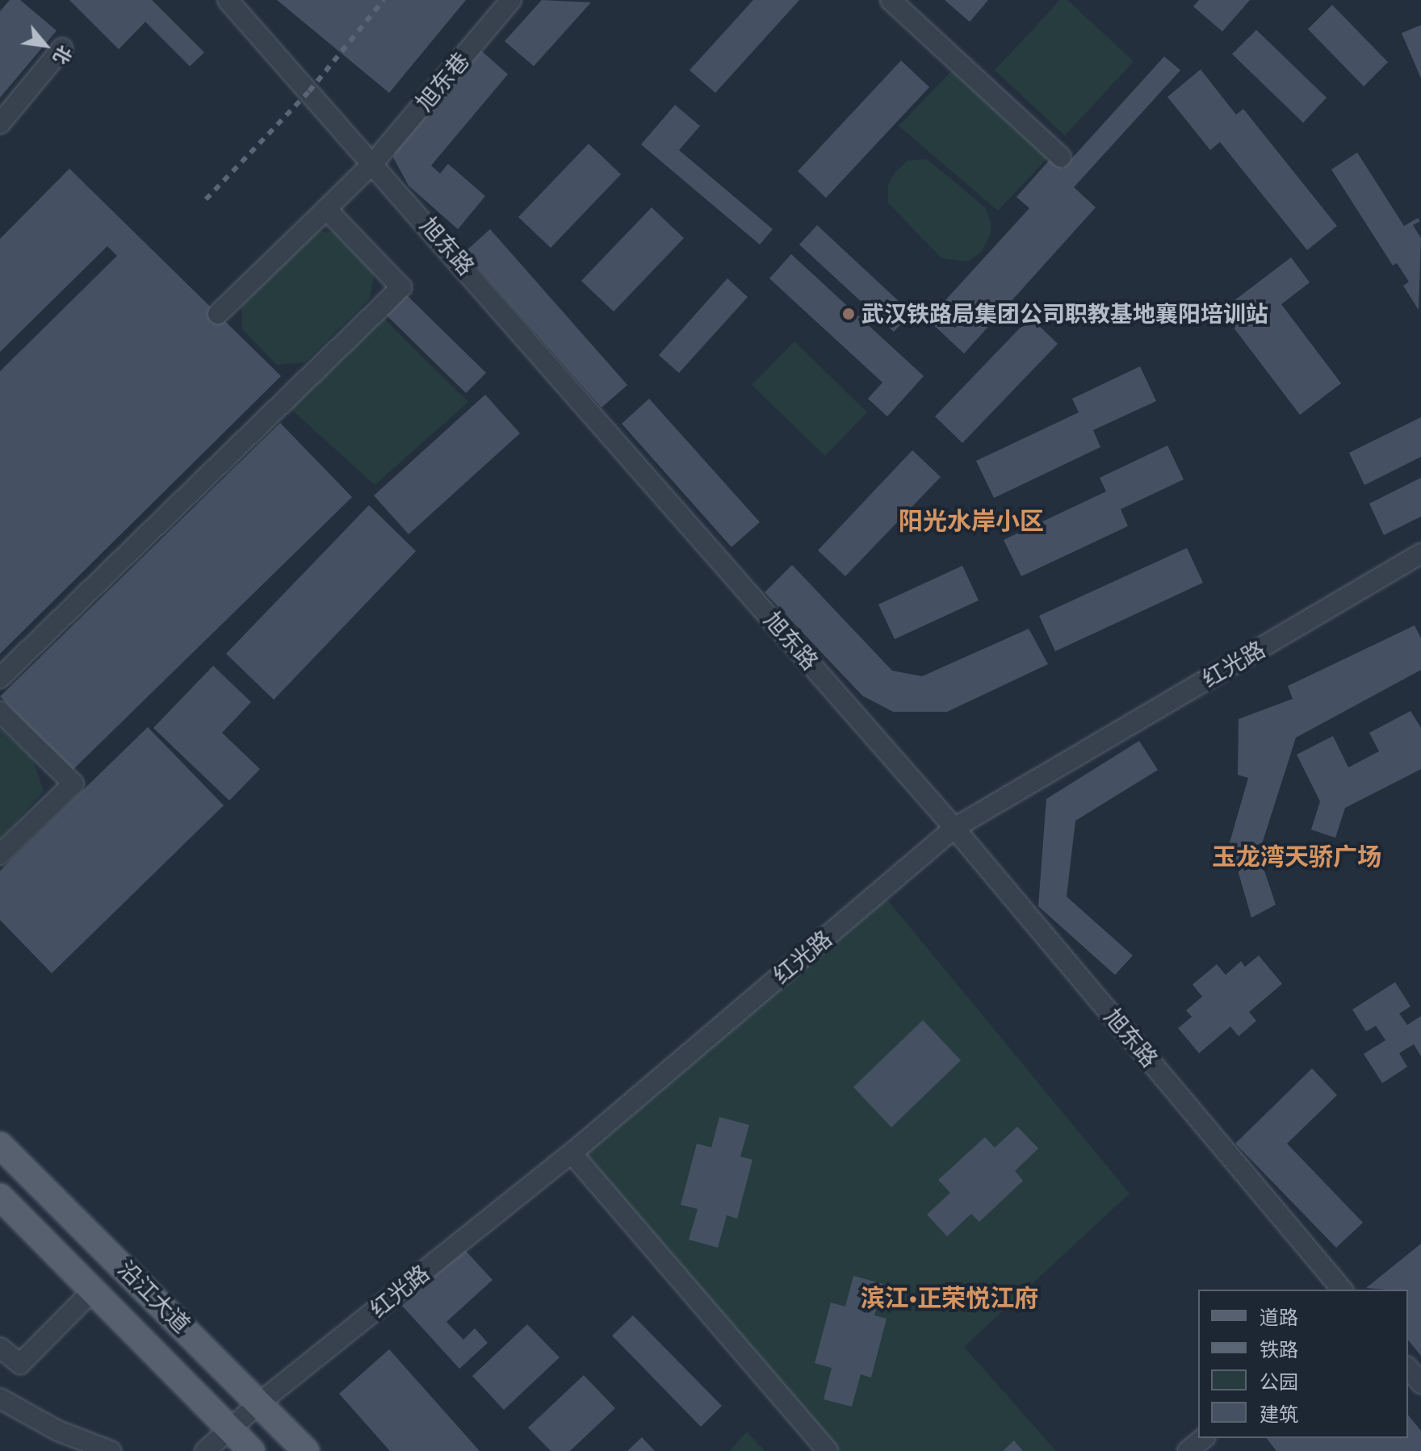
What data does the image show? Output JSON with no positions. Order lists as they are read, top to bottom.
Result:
{
  "streets": {
    "main road": ["沿江大道"],
    "street": ["旭东巷", "旭东路", "红光路"]
  },
  "crossings": [
    ["旭东巷", "旭东路"],
    ["旭东路", "红光路"],
    ["红光路", "沿江大道"]
  ],
  "districts": ["阳光水岸小区", "玉龙湾天骄广场", "滨江•正荣悦江府"],
  "places": ["武汉铁路局集团公司职教基地襄阳培训站"],
  "legend": [
    "道路",
    "铁路",
    "公园",
    "建筑"
  ],
  "north": "bottom right"
}
